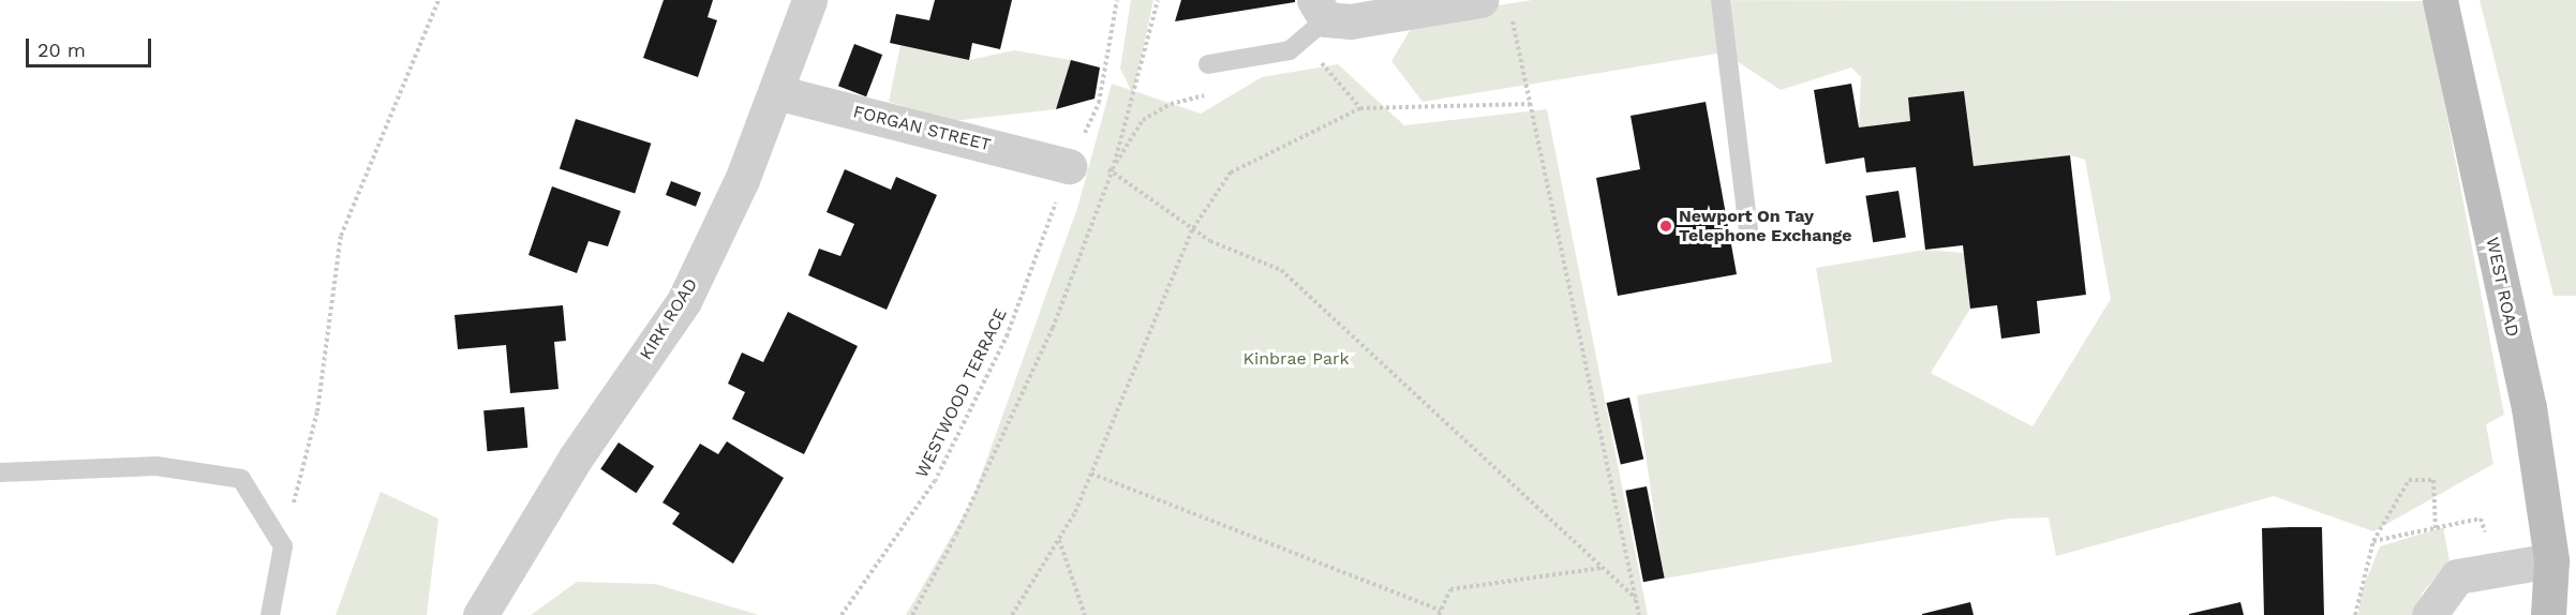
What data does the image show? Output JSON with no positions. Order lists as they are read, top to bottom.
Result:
{
  "streets": {
    "main road": ["WEST ROAD"],
    "street": ["FORGAN STREET", "KIRK ROAD"],
    "path": ["WESTWOOD TERRACE"]
  },
  "crossings": [
    ["FORGAN STREET", "KIRK ROAD"],
    ["FORGAN STREET", "WESTWOOD TERRACE"]
  ],
  "parks": ["Kinbrae Park"],
  "places": ["Newport On Tay Telephone Exchange"],
  "scale_bar": "20 m"
}
